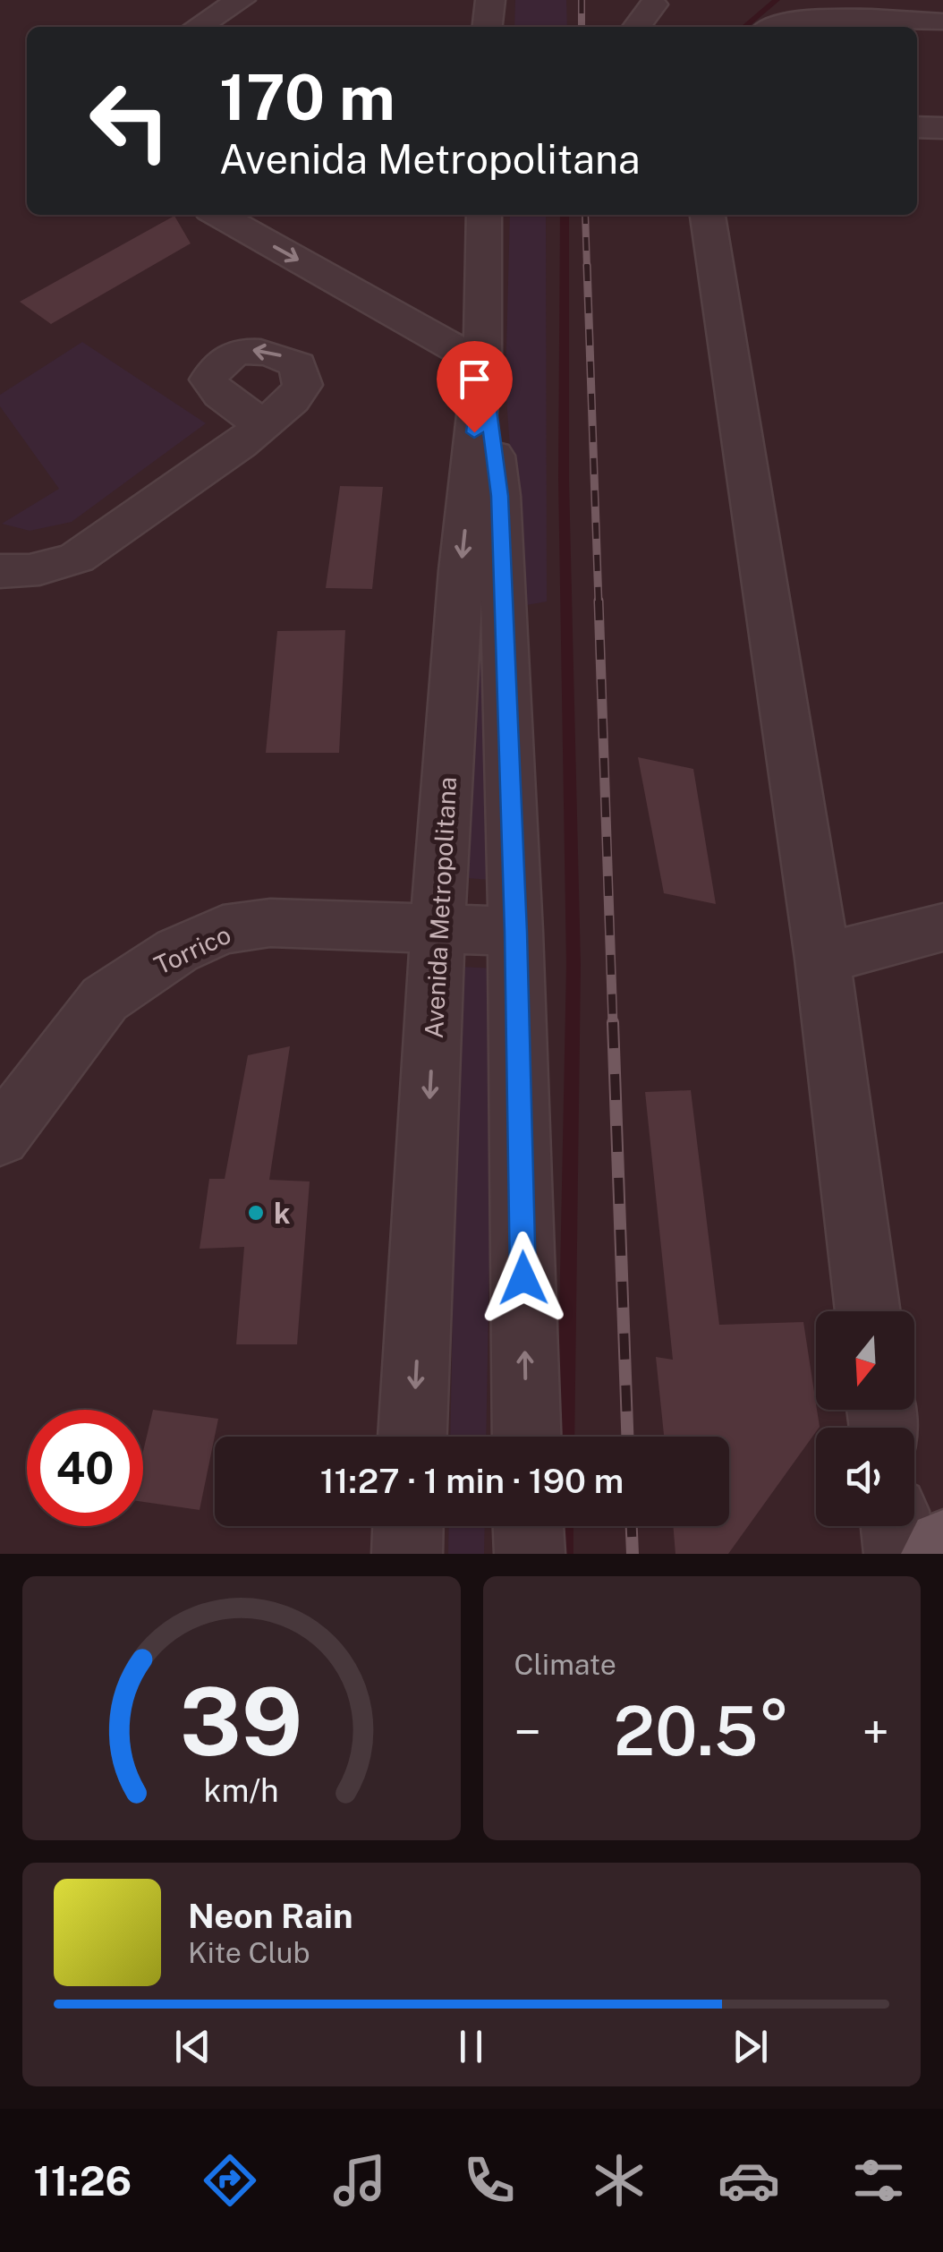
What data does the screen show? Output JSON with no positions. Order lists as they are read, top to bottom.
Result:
{
  "streets": {
    "street": ["Avenida Metropolitana", "Torrico"]
  },
  "crossings": [
    ["Avenida Metropolitana", "Torrico"]
  ],
  "places": ["k"],
  "north": "bottom",
  "page": {
    "turn": ["170 m", "Avenida Metropolitana"],
    "limit": "40",
    "trip": "11:27 · 1 min · 190 m",
    "tile": "Climate",
    "heat": ["−", "20.5°", "+"],
    "song": ["Neon Rain", "Kite Club"],
    "tabs": "11:26",
    "gauge": ["39", "km/h"]
  }
}
